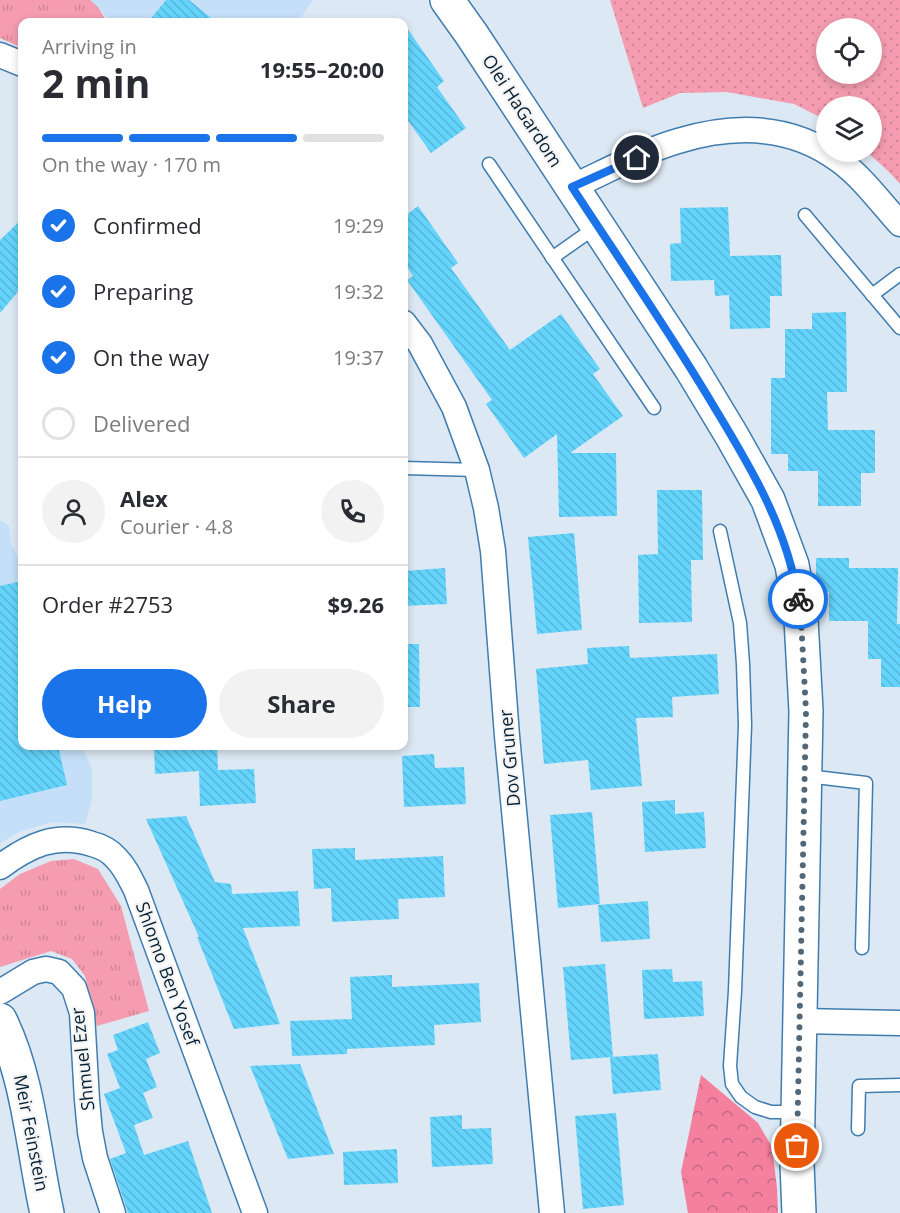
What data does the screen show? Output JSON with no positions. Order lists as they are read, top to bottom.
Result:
{
  "streets": {
    "street": [
      "Olei HaGardom",
      "Dov Gruner",
      "Shlomo Ben Yosef",
      "Shmuel Ezer",
      "Meir Feinstein"
    ]
  },
  "page": {
    "heading": ["2 min", "Arriving in", "19:55–20:00"],
    "panel": [
      "Alex",
      "Courier · 4.8",
      "Order #2753",
      "$9.26"
    ],
    "bar": "On the way · 170 m",
    "list": [
      ["Confirmed", "19:29"],
      ["Preparing", "19:32"],
      ["On the way", "19:37"],
      "Delivered"
    ],
    "buttons": ["Help", "Share"]
  }
}
